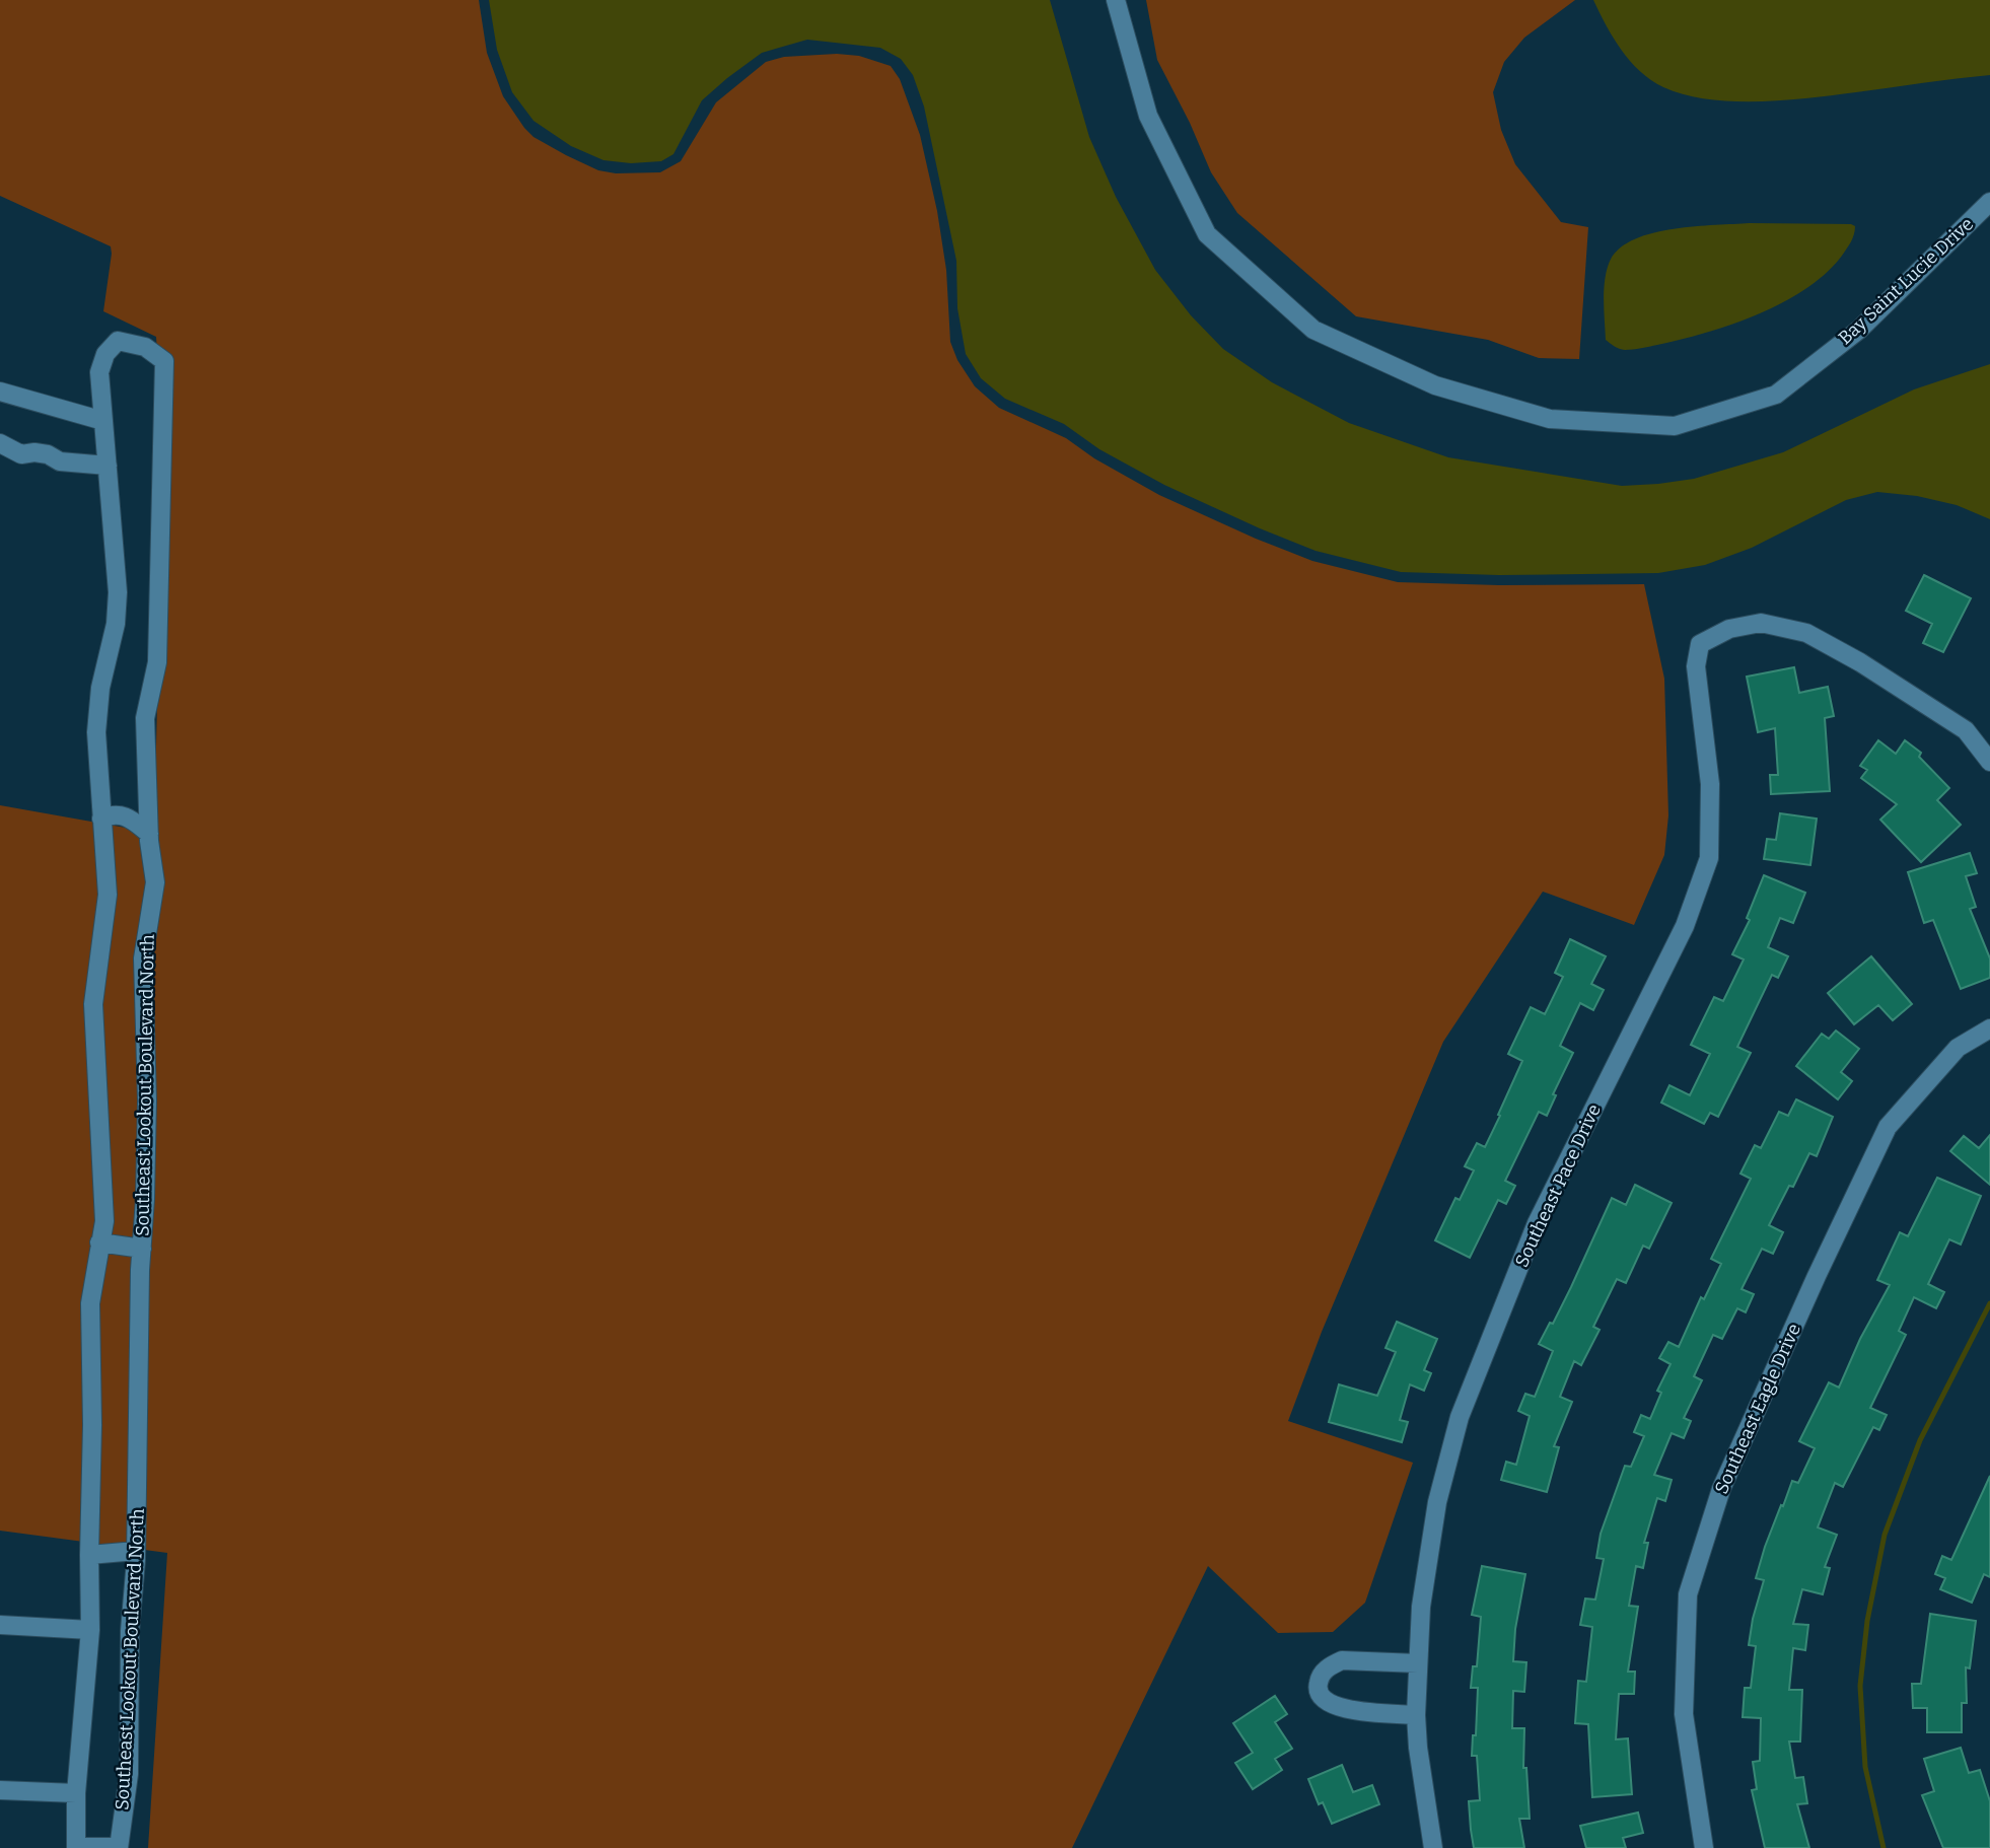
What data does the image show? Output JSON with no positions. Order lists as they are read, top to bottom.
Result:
{
  "streets": {
    "street": [
      "Bay Saint Lucie Drive",
      "Southeast Lookout Boulevard North",
      "Southeast Pace Drive",
      "Southeast Eagle Drive"
    ]
  }
}
